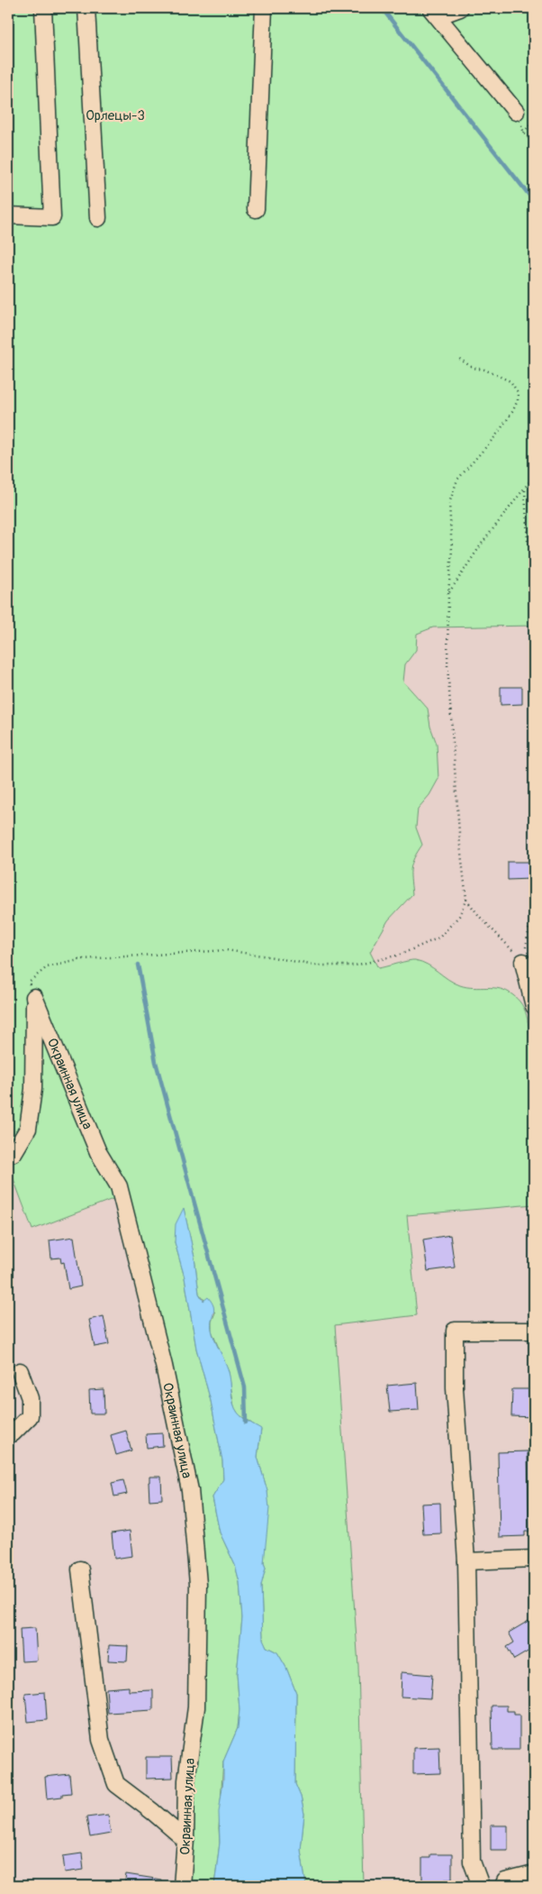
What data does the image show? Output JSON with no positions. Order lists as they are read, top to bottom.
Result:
{
  "streets": {
    "street": ["Окраинная улица"]
  },
  "parks": ["Орлецы-3"]
}
